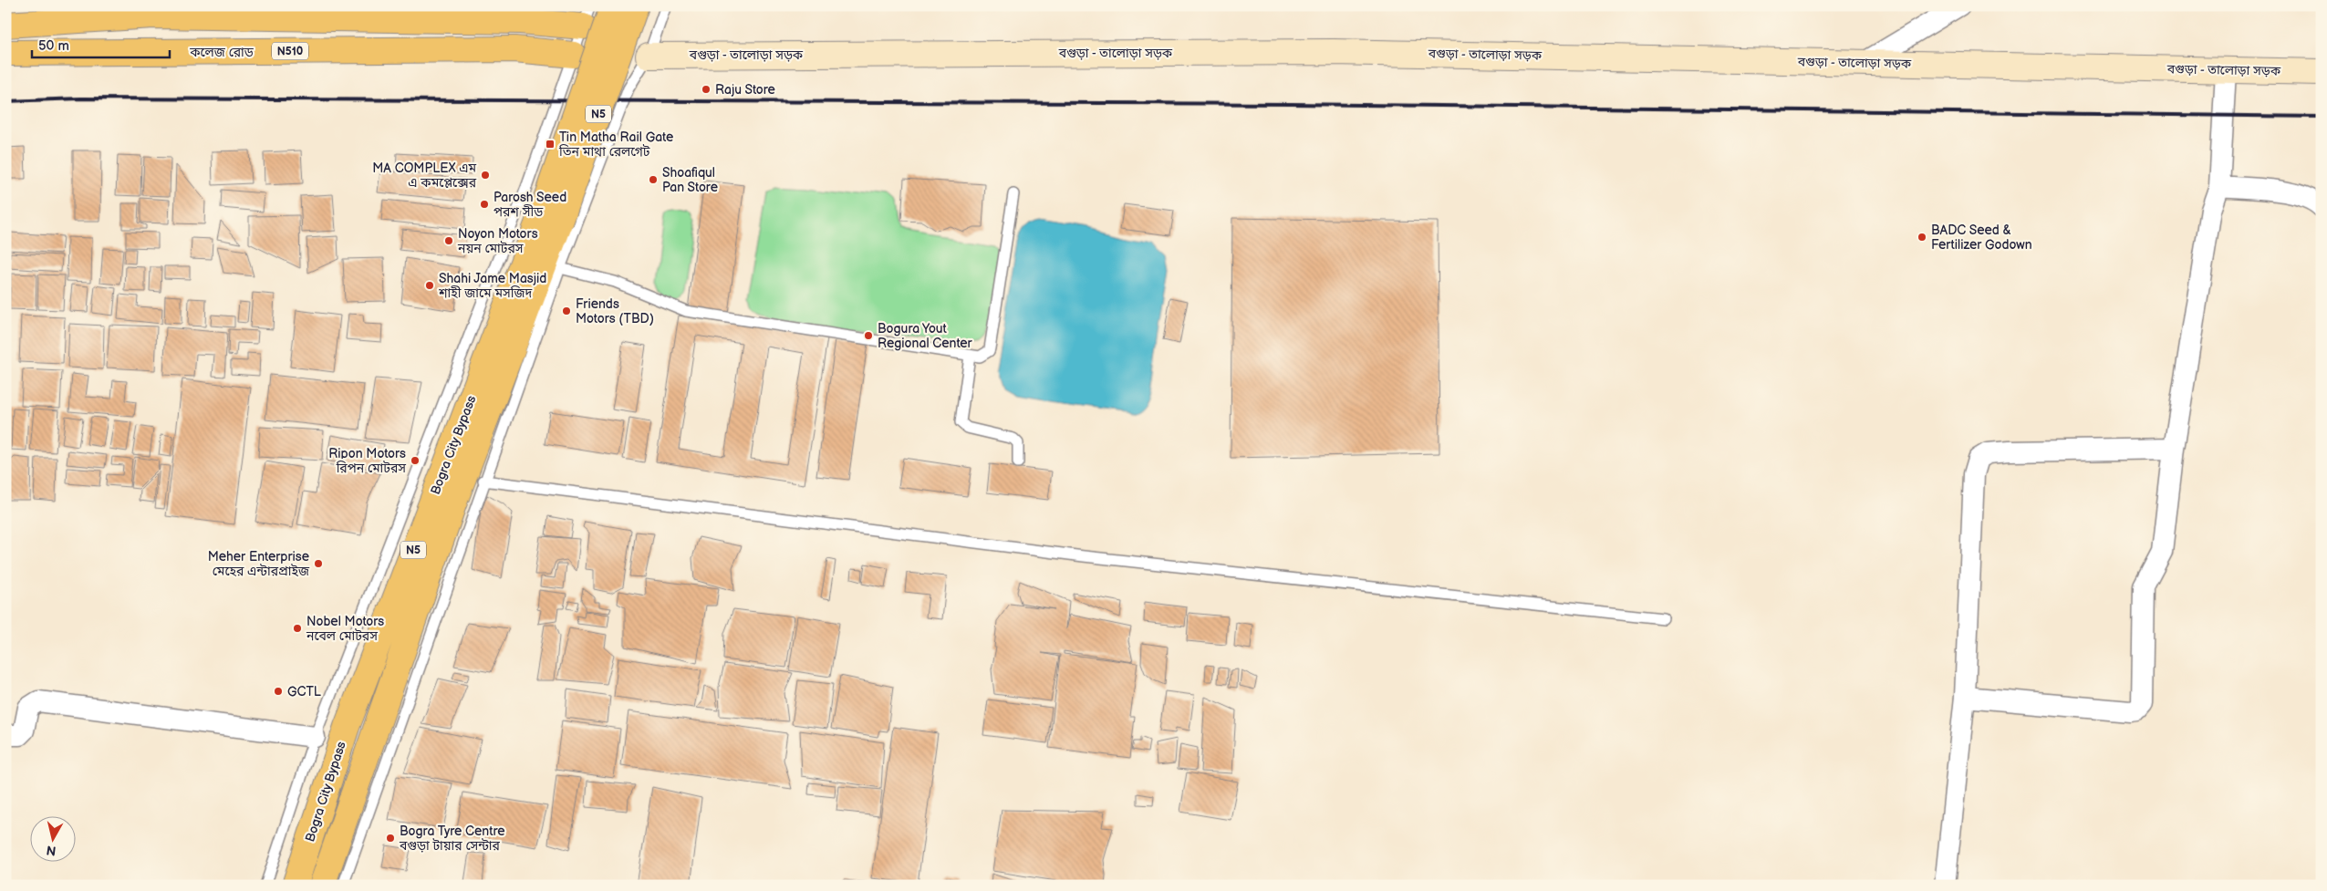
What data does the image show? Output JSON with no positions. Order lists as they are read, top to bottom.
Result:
{
  "streets": {
    "highway": [
      "N510",
      "কলেজ রোড",
      "N5",
      "Bogra City Bypass"
    ],
    "street": ["বগুড়া - তালোড়া সড়ক"]
  },
  "places": {
    "other": [
      "Raju Store",
      "MA COMPLEX এম এ কমপ্লেক্সের",
      "Shoafiqul Pan Store",
      "Parosh Seed পরশ সীড",
      "BADC Seed & Fertilizer Godown",
      "Noyon Motors নয়ন মোটরস",
      "Shahi Jame Masjid শাহী জামে মসজিদ",
      "Friends Motors (TBD)",
      "Bogura Yout Regional Center",
      "Ripon Motors রিপন মোটরস",
      "Meher Enterprise মেহের এন্টারপ্রাইজ",
      "Nobel Motors নবেল মোটরস",
      "GCTL",
      "Bogra Tyre Centre বগুড়া টায়ার সেন্টার"
    ],
    "transit": ["Tin Matha Rail Gate তিন মাথা রেলগেট"]
  },
  "scale_bar": "50 m",
  "north": "bottom"
}
